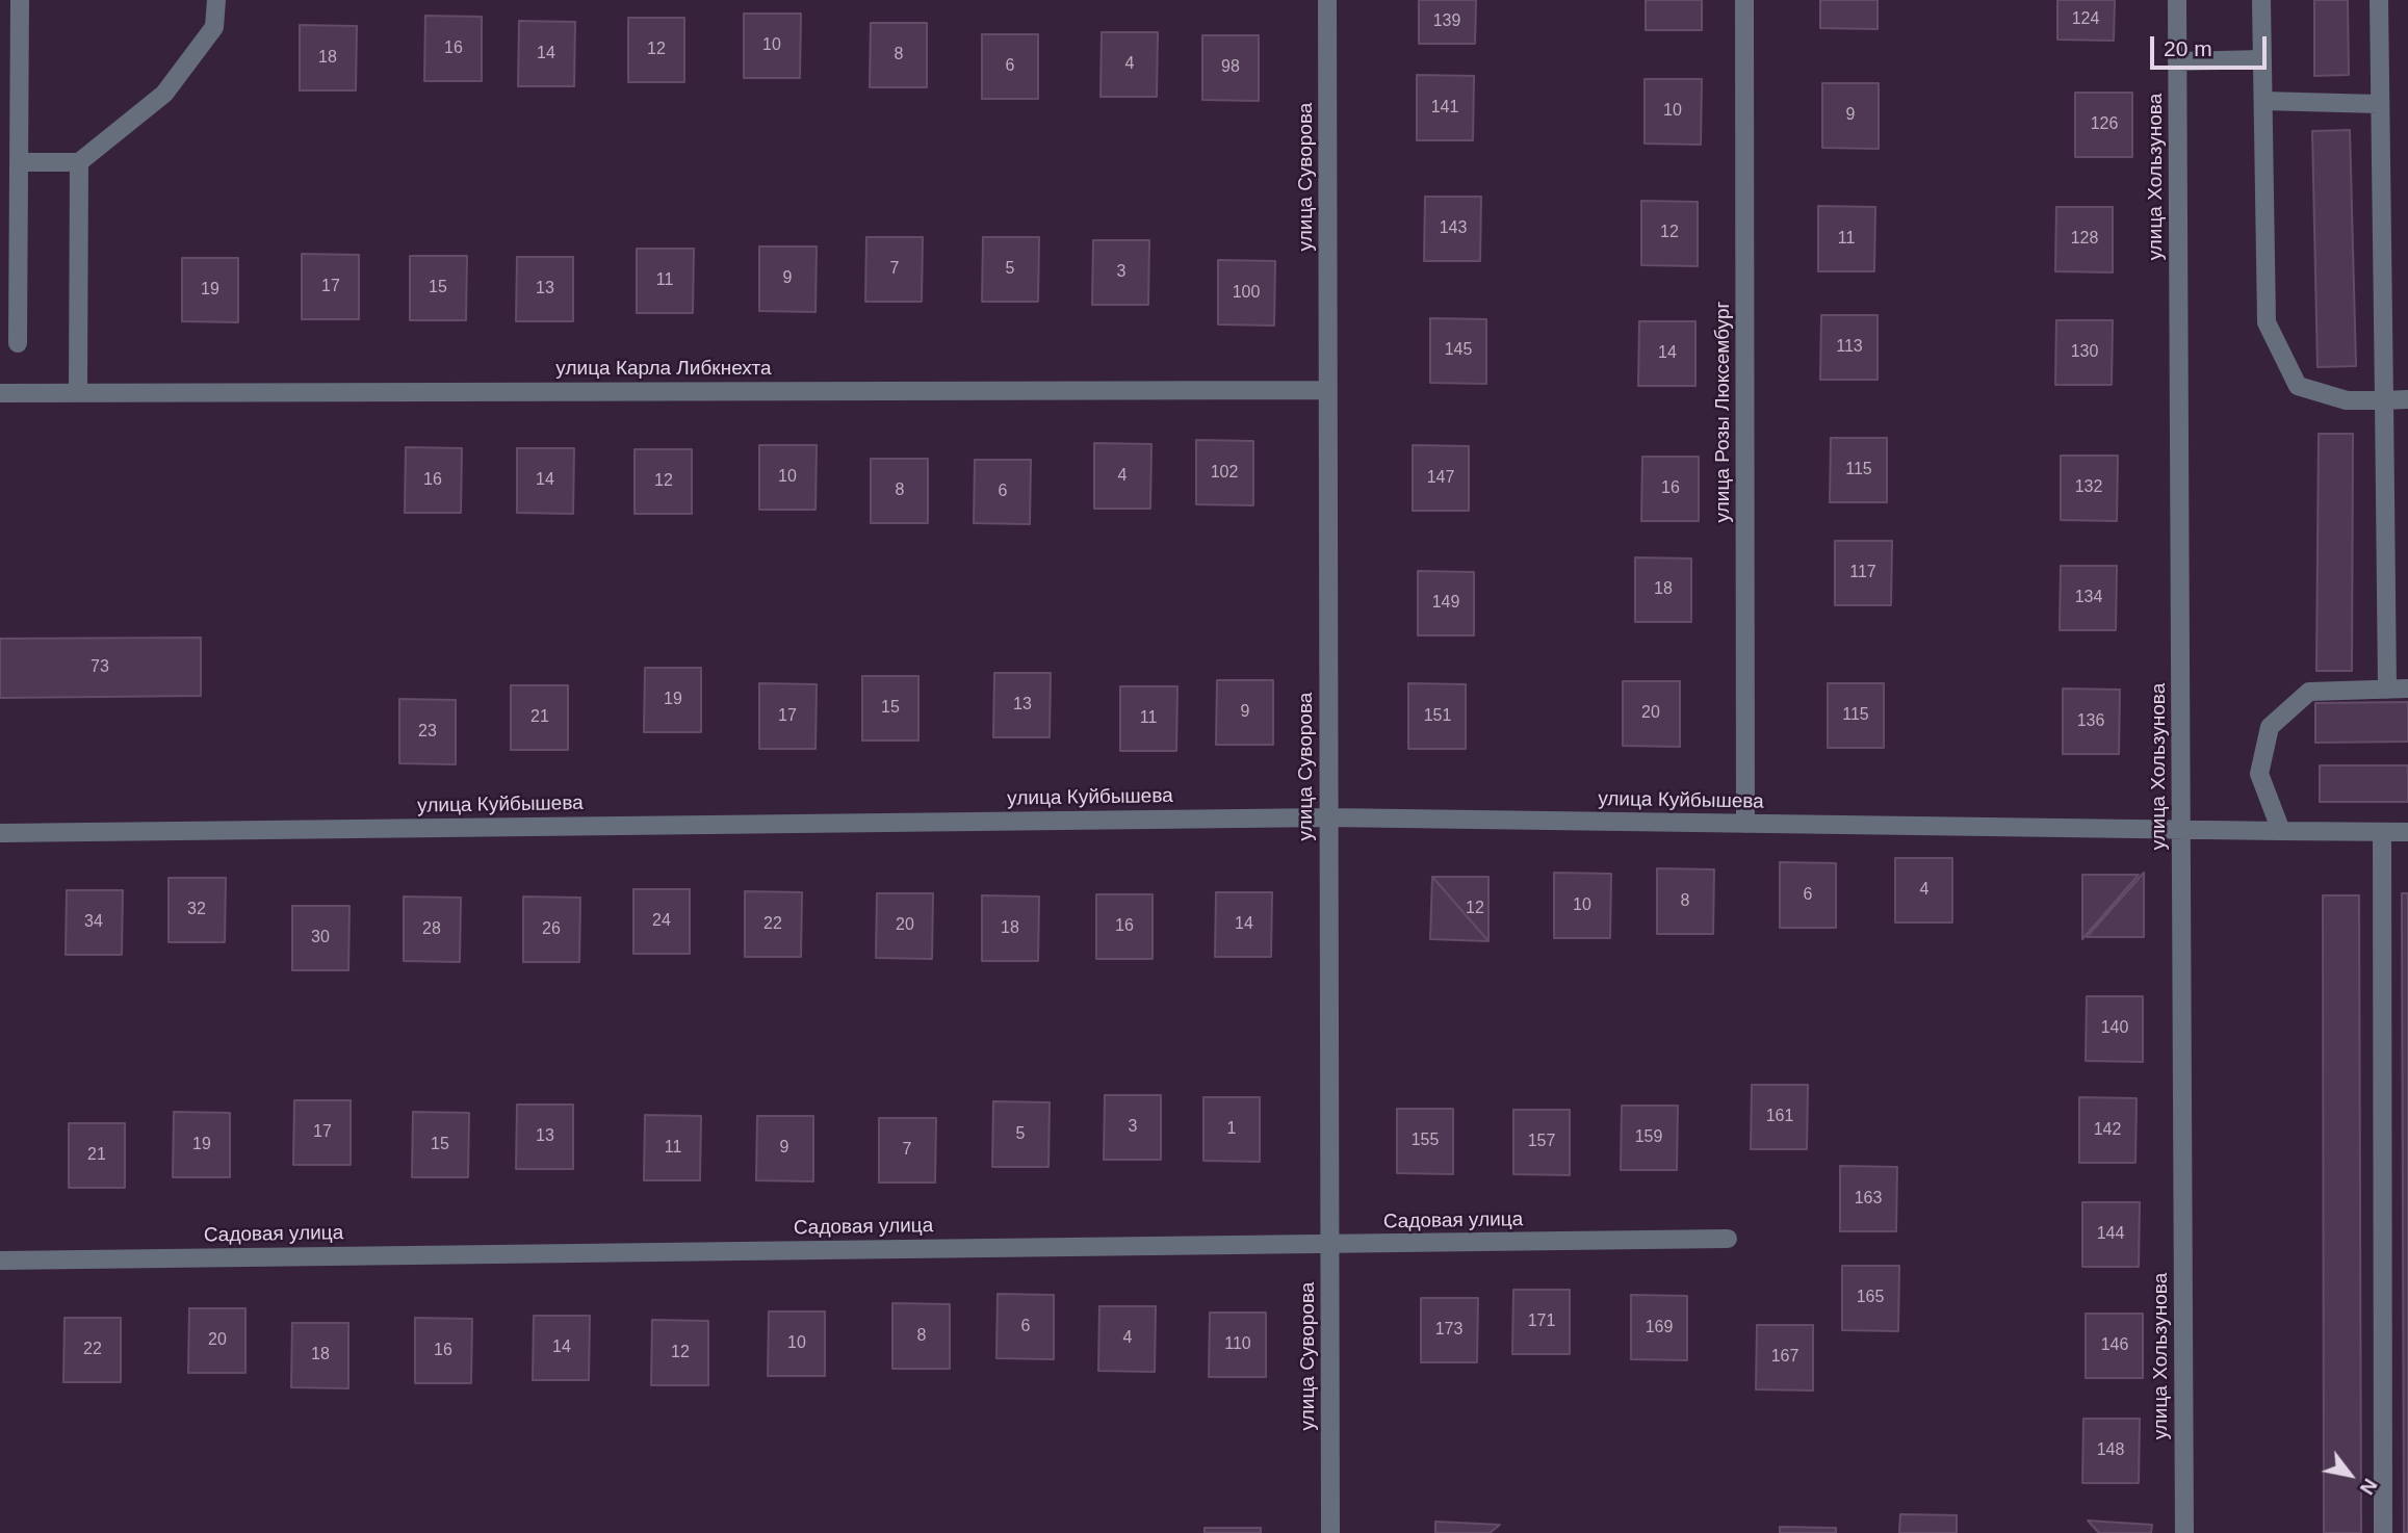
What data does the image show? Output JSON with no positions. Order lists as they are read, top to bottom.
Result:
{
  "streets": {
    "street": [
      "улица Суворова",
      "улица Хользунова",
      "улица Карла Либкнехта",
      "улица Розы Люксембург",
      "улица Куйбышева",
      "Садовая улица"
    ]
  },
  "crossings": [
    ["улица Суворова", "улица Карла Либкнехта"],
    ["улица Суворова", "улица Куйбышева"],
    ["улица Суворова", "Садовая улица"],
    ["улица Хользунова", "улица Куйбышева"],
    ["улица Розы Люксембург", "улица Куйбышева"]
  ],
  "house_numbers": [
    "124",
    "139",
    "10",
    "16",
    "12",
    "14",
    "8",
    "18",
    "4",
    "6",
    "98",
    "141",
    "10",
    "9",
    "126",
    "143",
    "12",
    "11",
    "128",
    "7",
    "5",
    "3",
    "9",
    "11",
    "17",
    "15",
    "13",
    "19",
    "100",
    "113",
    "145",
    "130",
    "14",
    "115",
    "102",
    "4",
    "10",
    "147",
    "16",
    "14",
    "12",
    "132",
    "16",
    "8",
    "6",
    "117",
    "18",
    "134",
    "149",
    "73",
    "19",
    "13",
    "15",
    "9",
    "20",
    "115",
    "17",
    "151",
    "21",
    "11",
    "136",
    "23",
    "4",
    "6",
    "8",
    "10",
    "12",
    "32",
    "24",
    "34",
    "22",
    "14",
    "20",
    "16",
    "18",
    "28",
    "26",
    "30",
    "140",
    "161",
    "3",
    "1",
    "142",
    "17",
    "5",
    "13",
    "159",
    "155",
    "157",
    "19",
    "15",
    "11",
    "9",
    "7",
    "21",
    "163",
    "144",
    "165",
    "171",
    "6",
    "169",
    "173",
    "8",
    "4",
    "20",
    "10",
    "110",
    "146",
    "14",
    "22",
    "16",
    "12",
    "18",
    "167",
    "148"
  ],
  "scale_bar": "20 m",
  "north": "bottom right"
}
